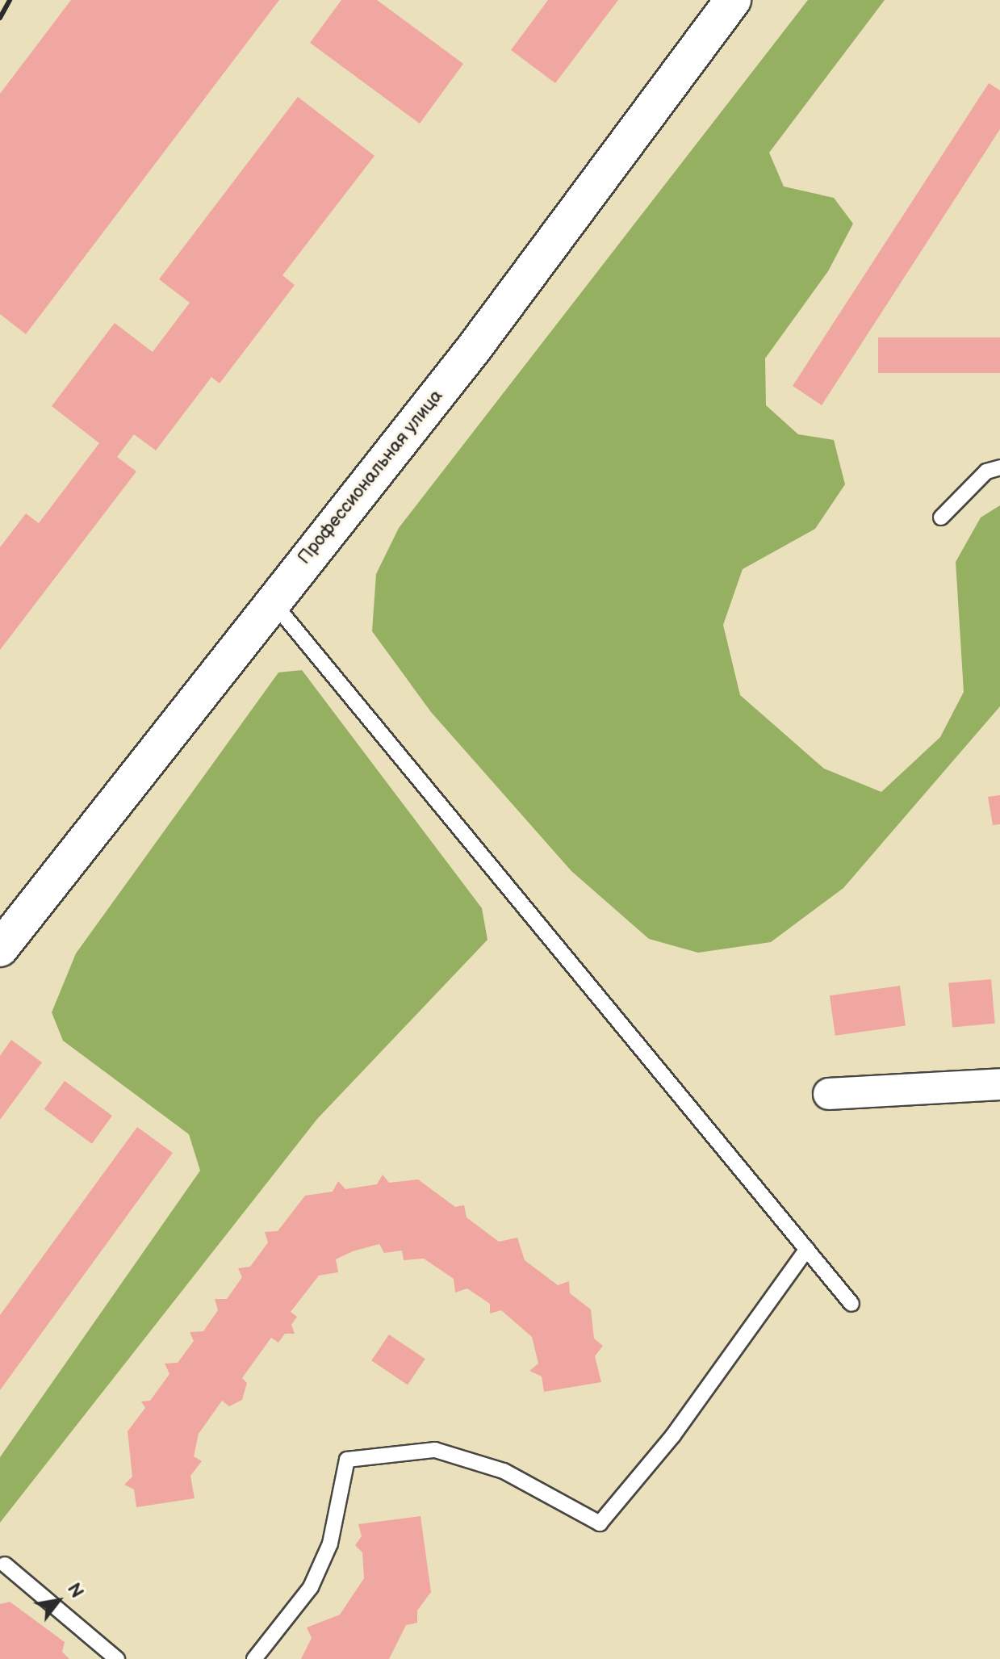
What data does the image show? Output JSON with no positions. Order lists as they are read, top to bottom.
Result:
{
  "streets": {
    "main road": ["Профессиональная улица"]
  },
  "north": "top right"
}
